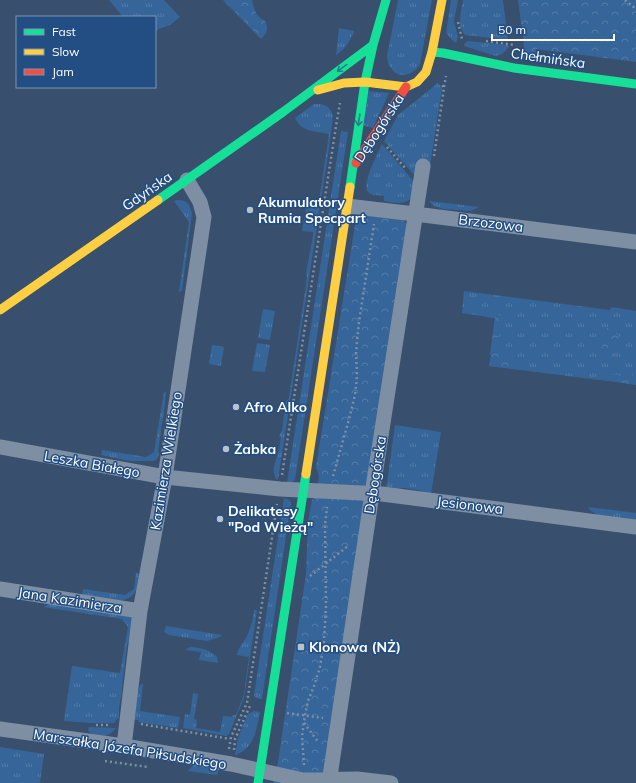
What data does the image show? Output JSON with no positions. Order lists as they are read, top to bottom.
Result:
{
  "streets": {
    "main road": ["Chełmińska", "Dębogórska", "Gdyńska"],
    "street": [
      "Brzozowa",
      "Kazimierza Wielkiego",
      "Leszka Białego",
      "Jesionowa",
      "Jana Kazimierza",
      "Marszałka Józefa Piłsudskiego"
    ]
  },
  "crossings": [
    ["Dębogórska", "Gdyńska"],
    ["Dębogórska", "Brzozowa"],
    ["Dębogórska", "Leszka Białego"],
    ["Dębogórska", "Jesionowa"],
    ["Dębogórska", "Marszałka Józefa Piłsudskiego"],
    ["Gdyńska", "Kazimierza Wielkiego"],
    ["Kazimierza Wielkiego", "Leszka Białego"],
    ["Kazimierza Wielkiego", "Jana Kazimierza"],
    ["Kazimierza Wielkiego", "Marszałka Józefa Piłsudskiego"],
    ["Leszka Białego", "Jesionowa"]
  ],
  "places": {
    "other": [
      "Akumulatory Rumia Specpart",
      "Afro Alko",
      "Żabka",
      "Delikatesy \"Pod Wieżą\""
    ],
    "transit": ["Klonowa (NŻ)"]
  },
  "legend": ["Fast", "Slow", "Jam"],
  "scale_bar": "50 m"
}
